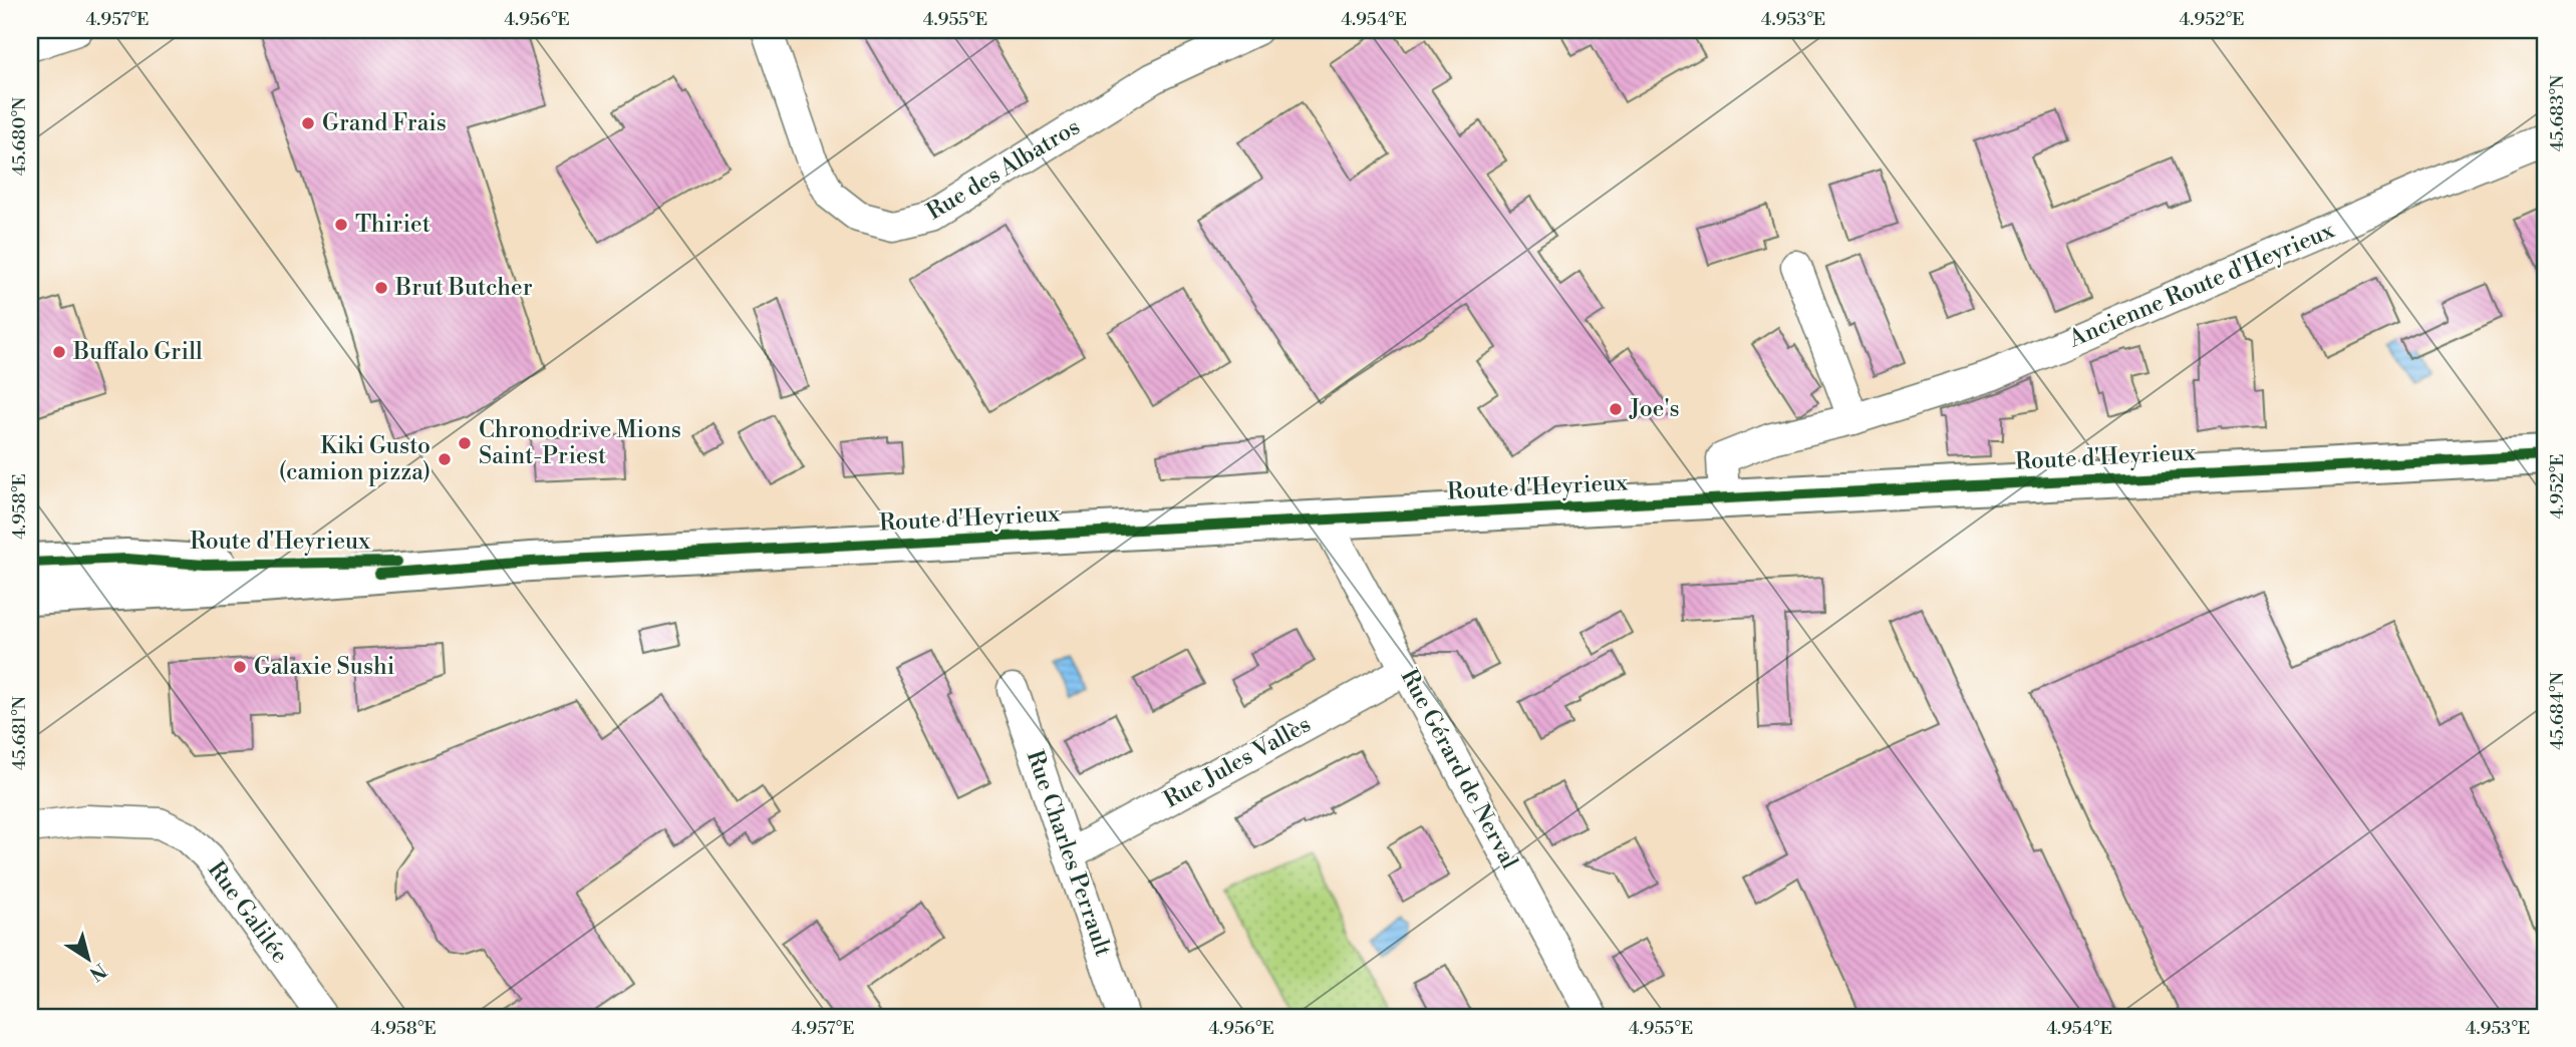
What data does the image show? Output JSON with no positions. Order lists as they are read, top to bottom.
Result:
{
  "streets": {
    "main road": ["Route d'Heyrieux"],
    "street": [
      "Rue des Albatros",
      "Ancienne Route d'Heyrieux",
      "Rue Jules Vallès",
      "Rue Gérard de Nerval",
      "Rue Charles Perrault",
      "Rue Galilée"
    ]
  },
  "crossings": [
    ["Ancienne Route d'Heyrieux", "Route d'Heyrieux"],
    ["Route d'Heyrieux", "Rue Gérard de Nerval"],
    ["Rue Jules Vallès", "Rue Gérard de Nerval"],
    ["Rue Jules Vallès", "Rue Charles Perrault"]
  ],
  "places": [
    "Grand Frais",
    "Thiriet",
    "Brut Butcher",
    "Buffalo Grill",
    "Joe's",
    "Chronodrive Mions Saint-Priest",
    "Kiki Gusto (camion pizza)",
    "Galaxie Sushi"
  ],
  "north": "bottom right",
  "coordinates": [
    "4.957°E",
    "4.956°E",
    "4.955°E",
    "4.954°E",
    "4.953°E",
    "4.952°E",
    "45.683°N",
    "45.680°N",
    "4.958°E",
    "45.684°N",
    "45.681°N"
  ]
}
